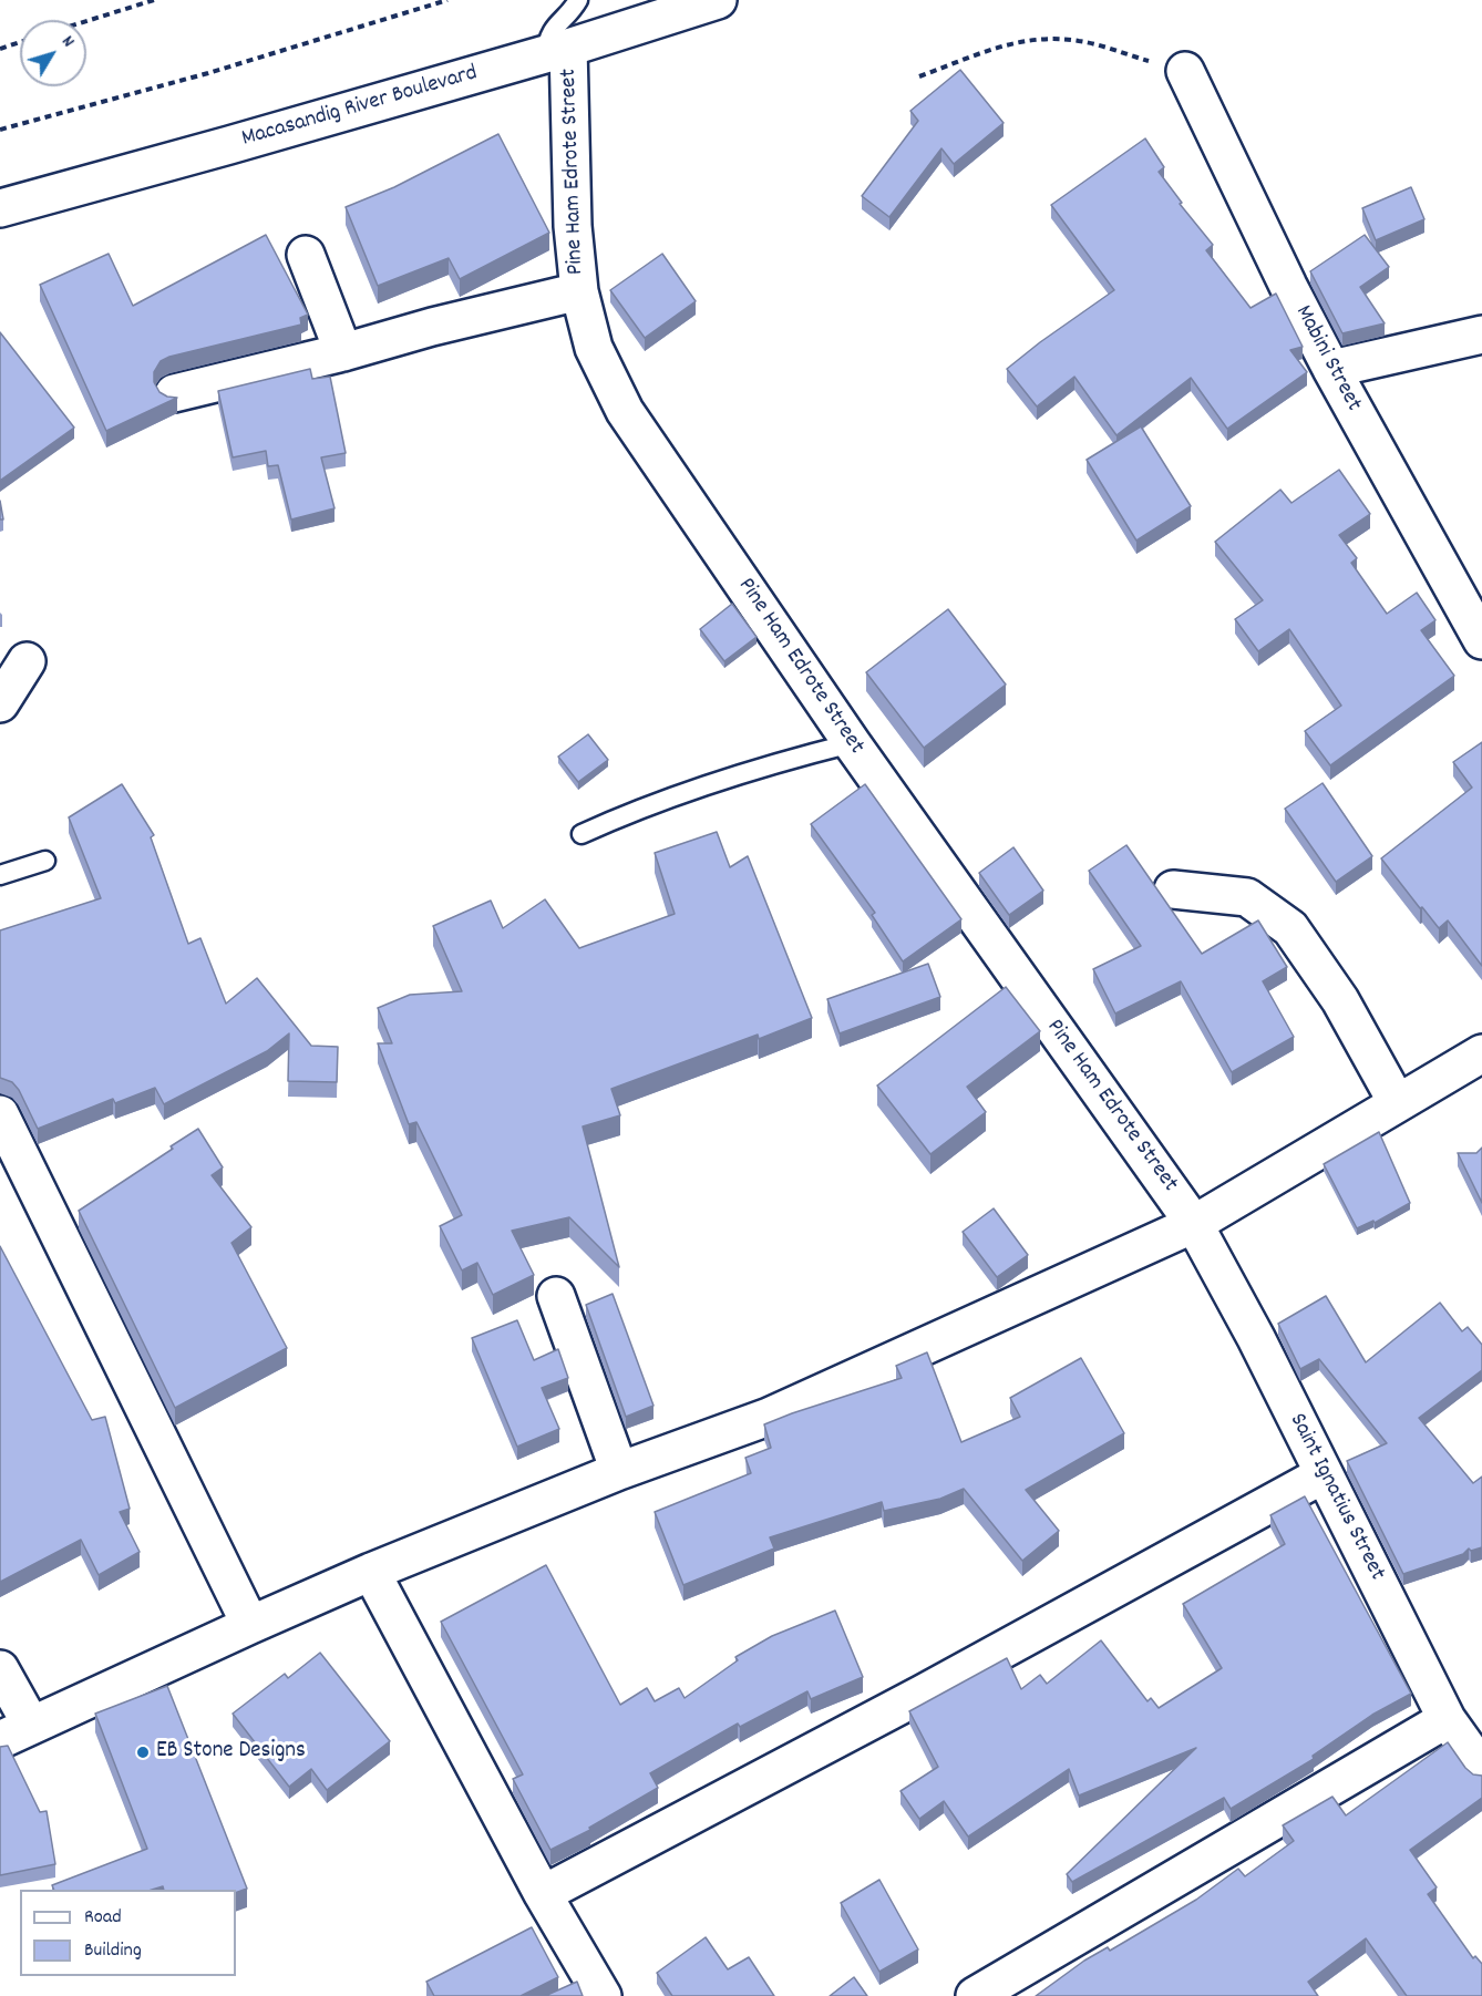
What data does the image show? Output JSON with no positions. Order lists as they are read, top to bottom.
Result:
{
  "streets": {
    "street": [
      "Macasandig River Boulevard",
      "Pine Ham Edrote Street",
      "Mabini Street",
      "Saint Ignatius Street"
    ]
  },
  "crossings": [
    ["Macasandig River Boulevard", "Pine Ham Edrote Street"],
    ["Pine Ham Edrote Street", "Saint Ignatius Street"]
  ],
  "places": ["EB Stone Designs"],
  "legend": ["Road", "Building"],
  "north": "top right"
}
